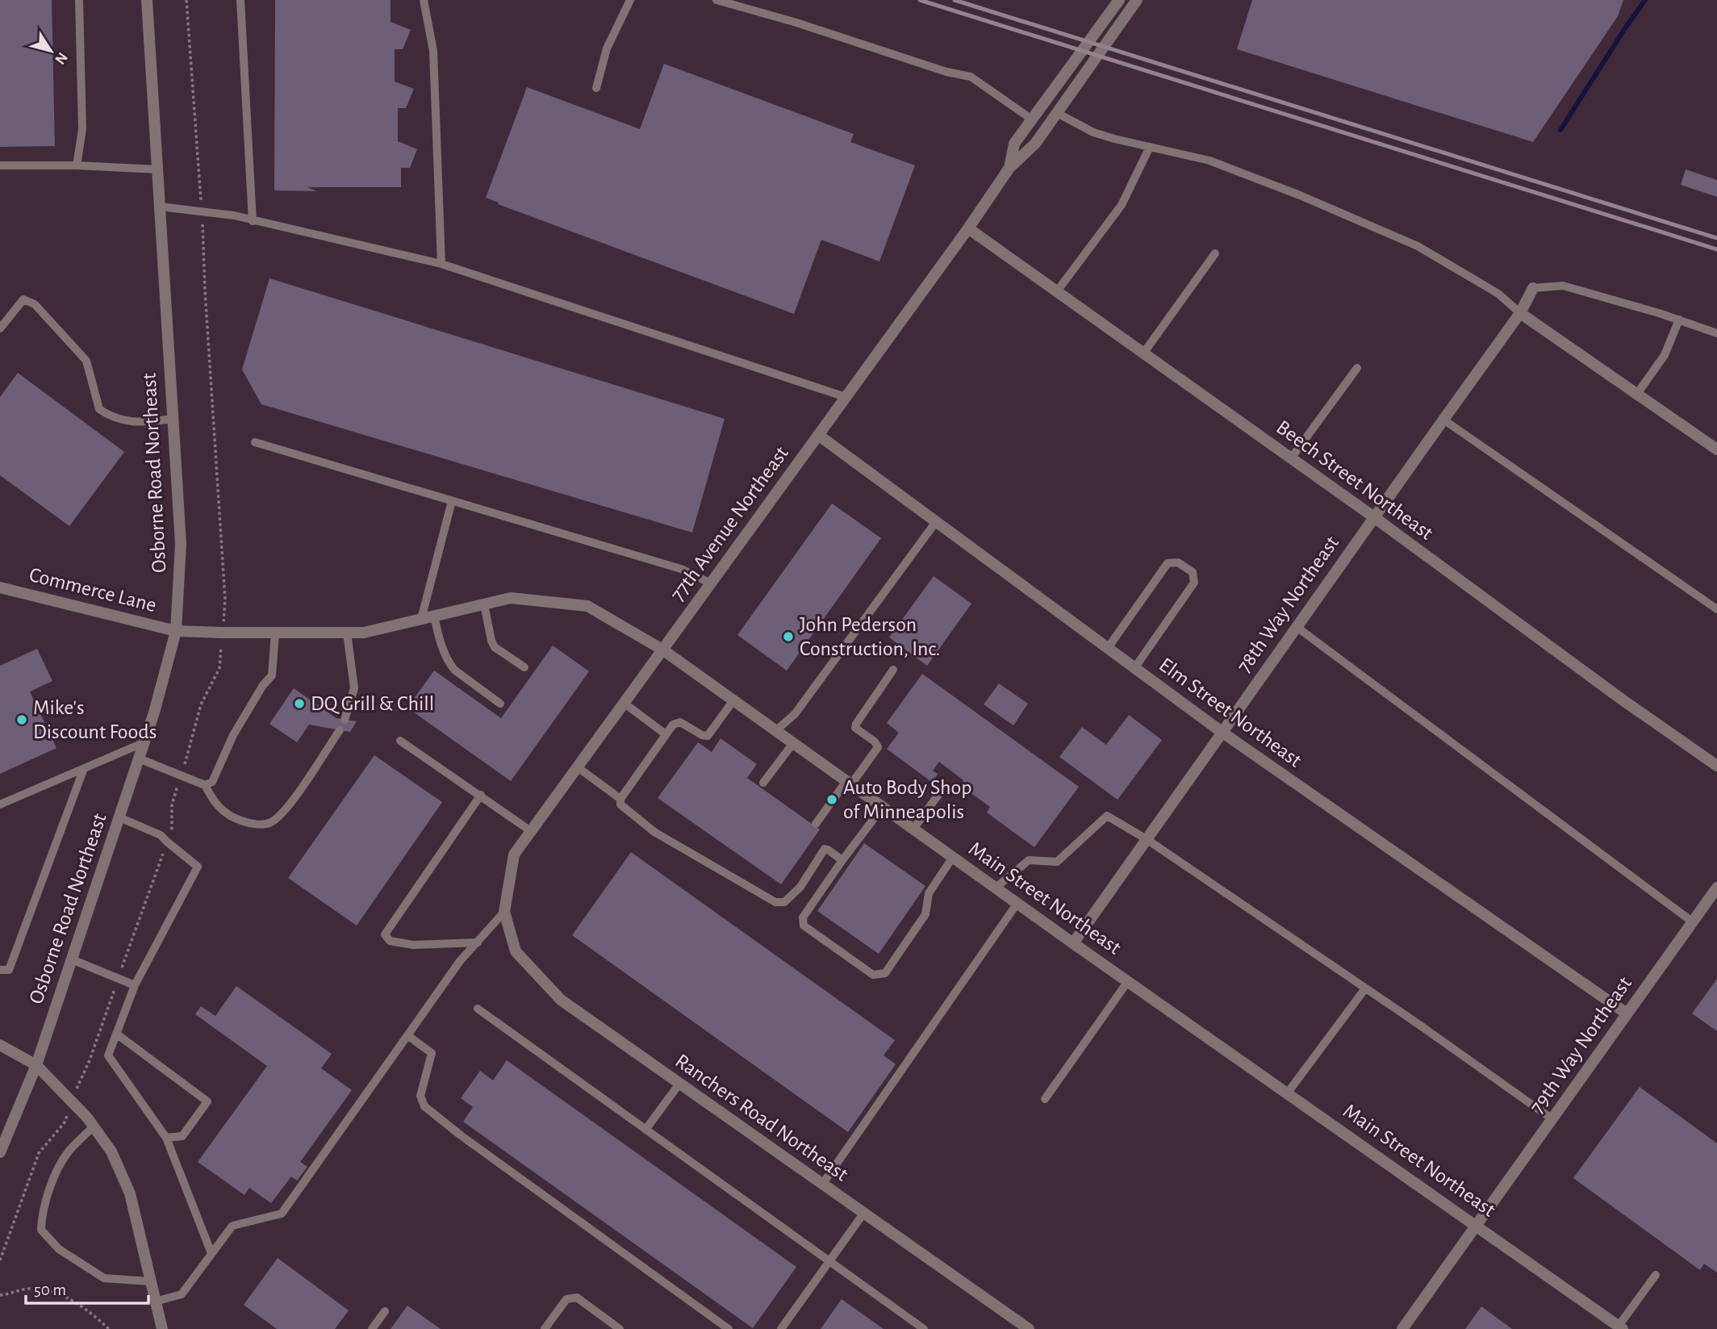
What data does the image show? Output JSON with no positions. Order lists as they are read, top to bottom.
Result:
{
  "streets": {
    "street": [
      "Osborne Road Northeast",
      "Beech Street Northeast",
      "77th Avenue Northeast",
      "Commerce Lane",
      "78th Way Northeast",
      "Elm Street Northeast",
      "Main Street Northeast",
      "79th Way Northeast",
      "Ranchers Road Northeast"
    ]
  },
  "crossings": [
    ["Osborne Road Northeast", "Commerce Lane"],
    ["Osborne Road Northeast", "Main Street Northeast"],
    ["Beech Street Northeast", "77th Avenue Northeast"],
    ["Beech Street Northeast", "78th Way Northeast"],
    ["77th Avenue Northeast", "Elm Street Northeast"],
    ["77th Avenue Northeast", "Main Street Northeast"],
    ["77th Avenue Northeast", "Ranchers Road Northeast"],
    ["Commerce Lane", "Main Street Northeast"],
    ["78th Way Northeast", "Elm Street Northeast"],
    ["78th Way Northeast", "Main Street Northeast"],
    ["Elm Street Northeast", "79th Way Northeast"],
    ["Main Street Northeast", "79th Way Northeast"]
  ],
  "places": [
    "John Pederson Construction, Inc.",
    "DQ Grill & Chill",
    "Mike's Discount Foods",
    "Auto Body Shop of Minneapolis"
  ],
  "scale_bar": "50 m",
  "north": "bottom right"
}
